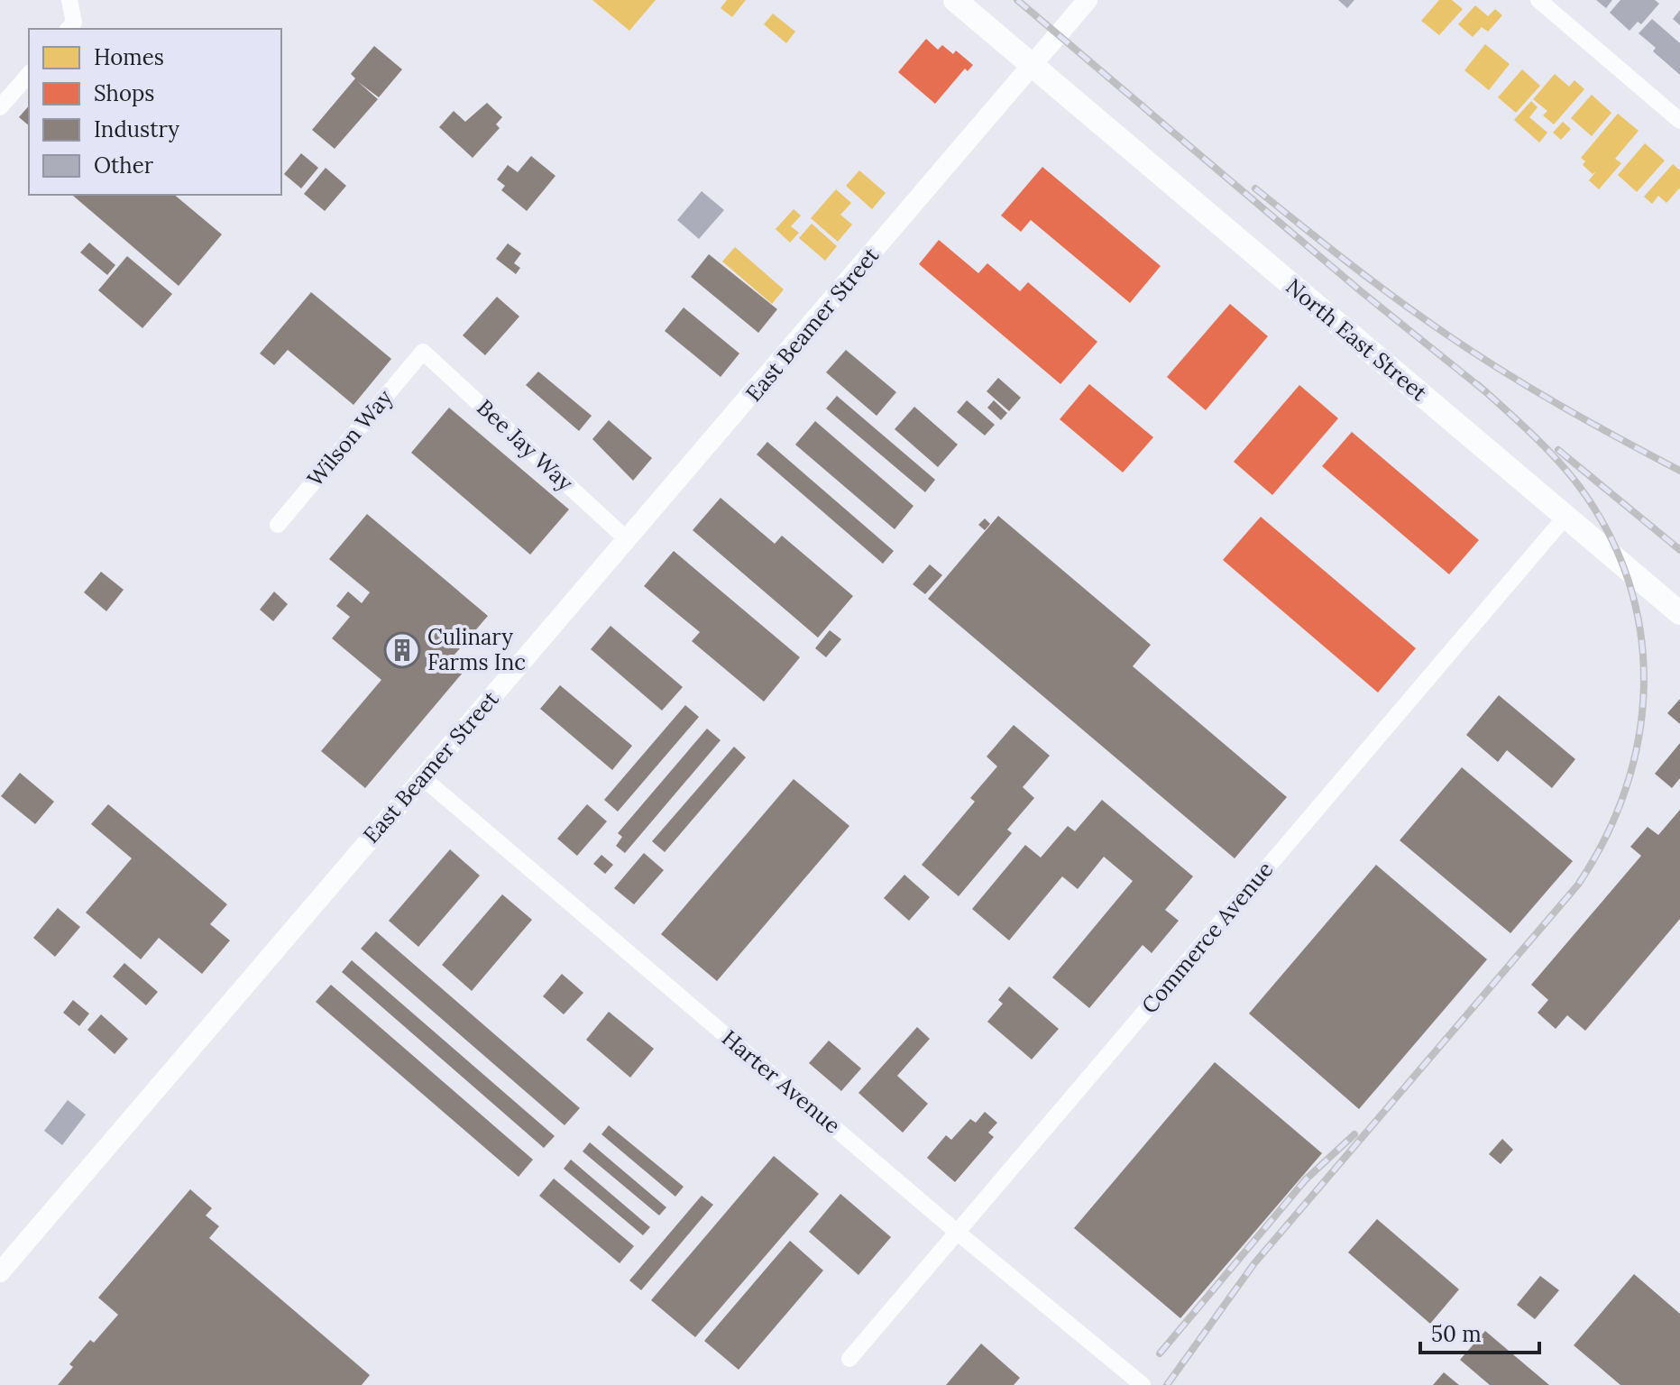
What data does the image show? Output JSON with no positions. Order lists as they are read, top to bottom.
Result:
{
  "streets": {
    "main road": ["North East Street"],
    "street": [
      "East Beamer Street",
      "Wilson Way",
      "Bee Jay Way",
      "Commerce Avenue",
      "Harter Avenue"
    ]
  },
  "crossings": [
    ["East Beamer Street", "North East Street"],
    ["East Beamer Street", "Bee Jay Way"],
    ["East Beamer Street", "Harter Avenue"],
    ["North East Street", "Commerce Avenue"],
    ["Wilson Way", "Bee Jay Way"],
    ["Commerce Avenue", "Harter Avenue"]
  ],
  "places": {
    "building": ["Culinary Farms Inc"]
  },
  "legend": [
    "Homes",
    "Shops",
    "Industry",
    "Other"
  ],
  "scale_bar": "50 m"
}
